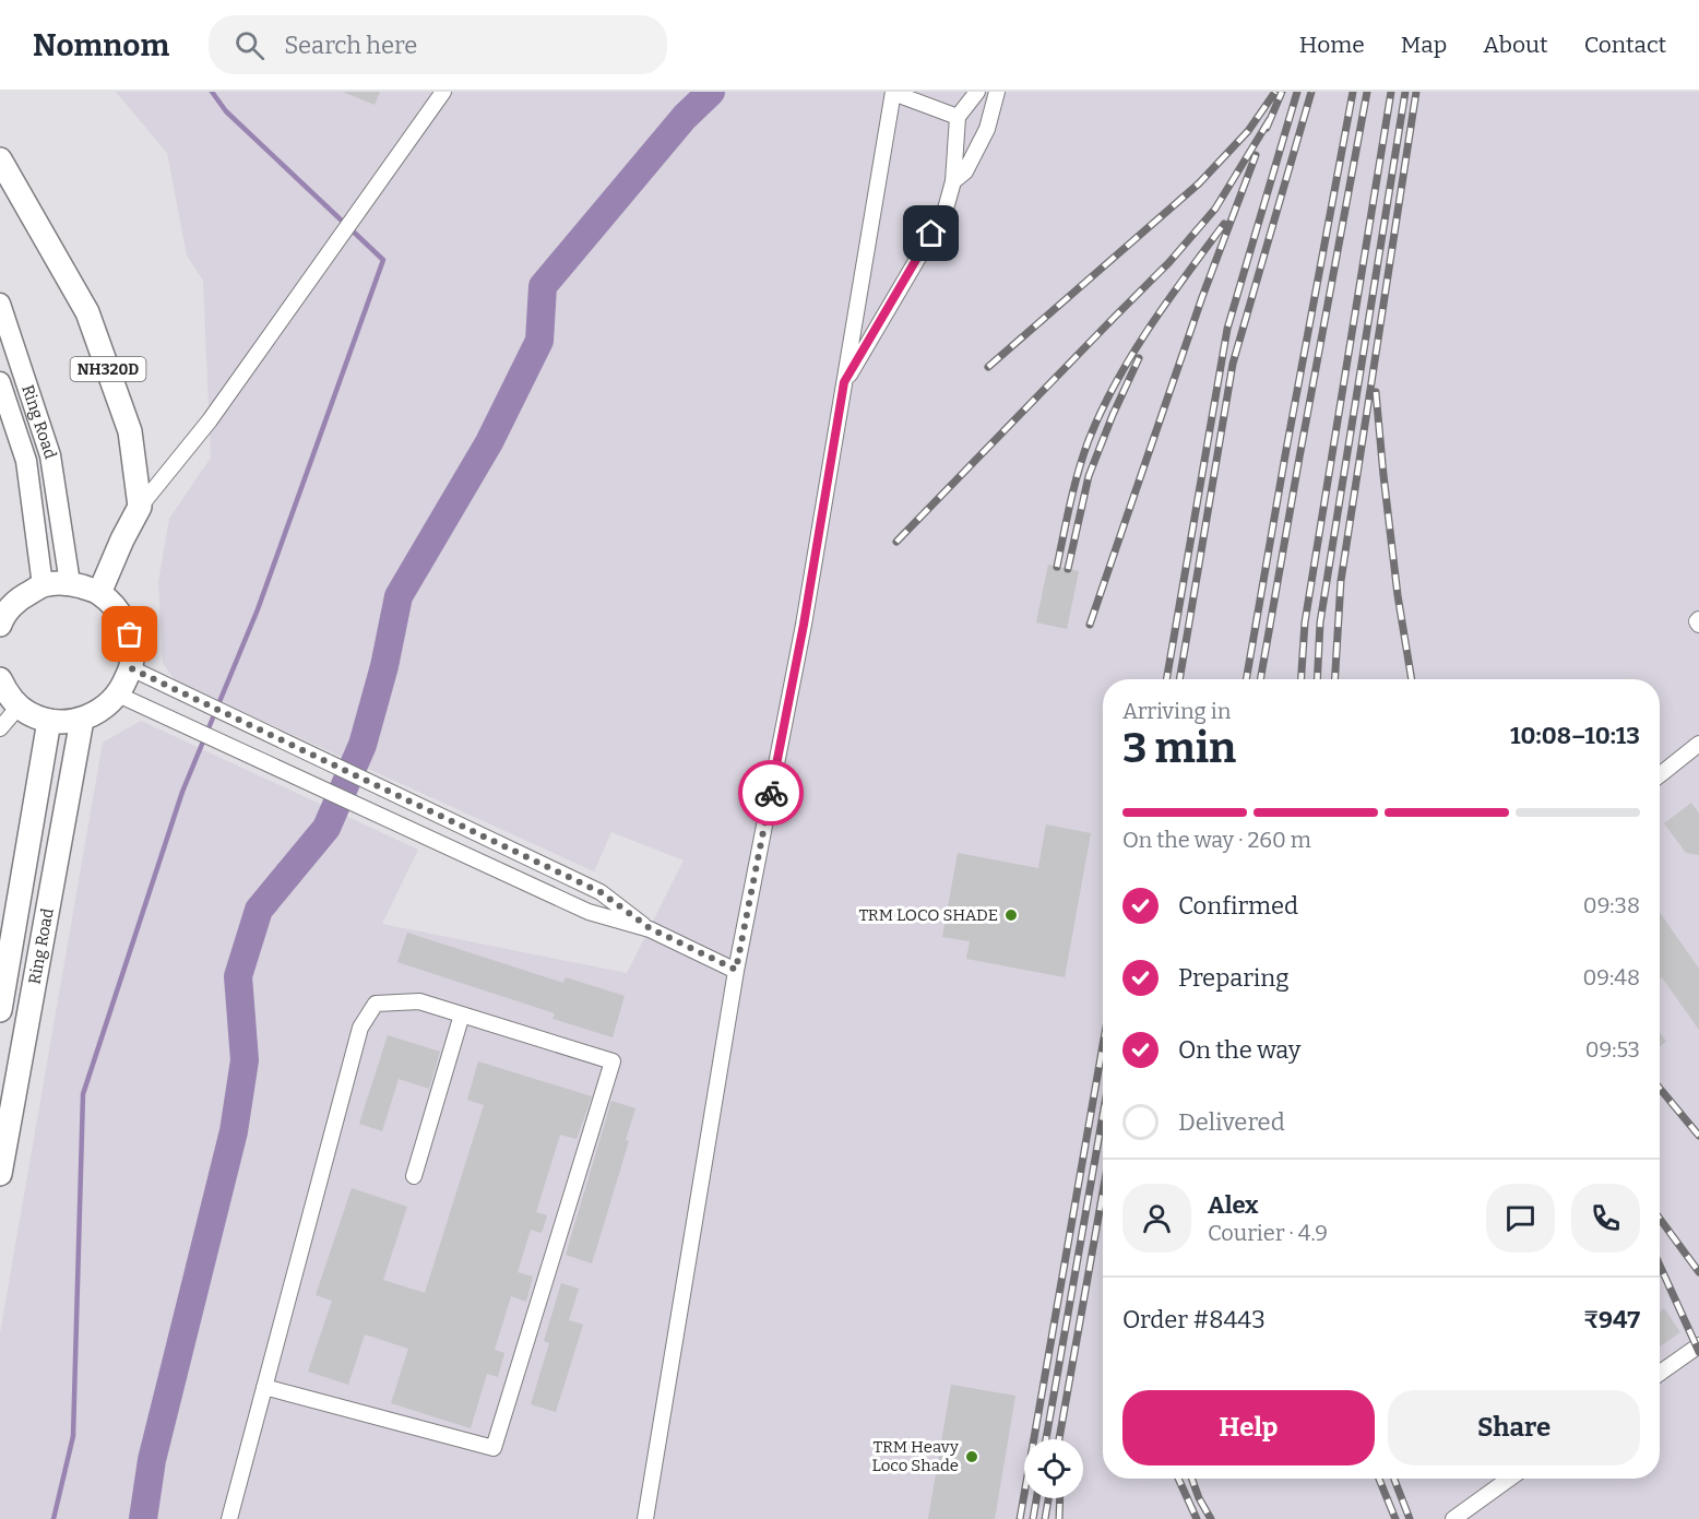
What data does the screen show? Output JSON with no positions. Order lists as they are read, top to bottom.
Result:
{
  "streets": {
    "highway": ["NH320D", "Ring Road"]
  },
  "places": ["TRM LOCO SHADE", "TRM Heavy Loco Shade"],
  "page": {
    "header": "Nomnom",
    "search": "Search here",
    "nav": [
      "Home",
      "Map",
      "About",
      "Contact"
    ],
    "heading": ["3 min", "Arriving in", "10:08–10:13"],
    "panel": [
      "Alex",
      "Courier · 4.9",
      "Order #8443",
      "₹947"
    ],
    "bar": "On the way · 260 m",
    "list": [
      ["Confirmed", "09:38"],
      ["Preparing", "09:48"],
      ["On the way", "09:53"],
      "Delivered"
    ],
    "buttons": ["Help", "Share"]
  }
}
